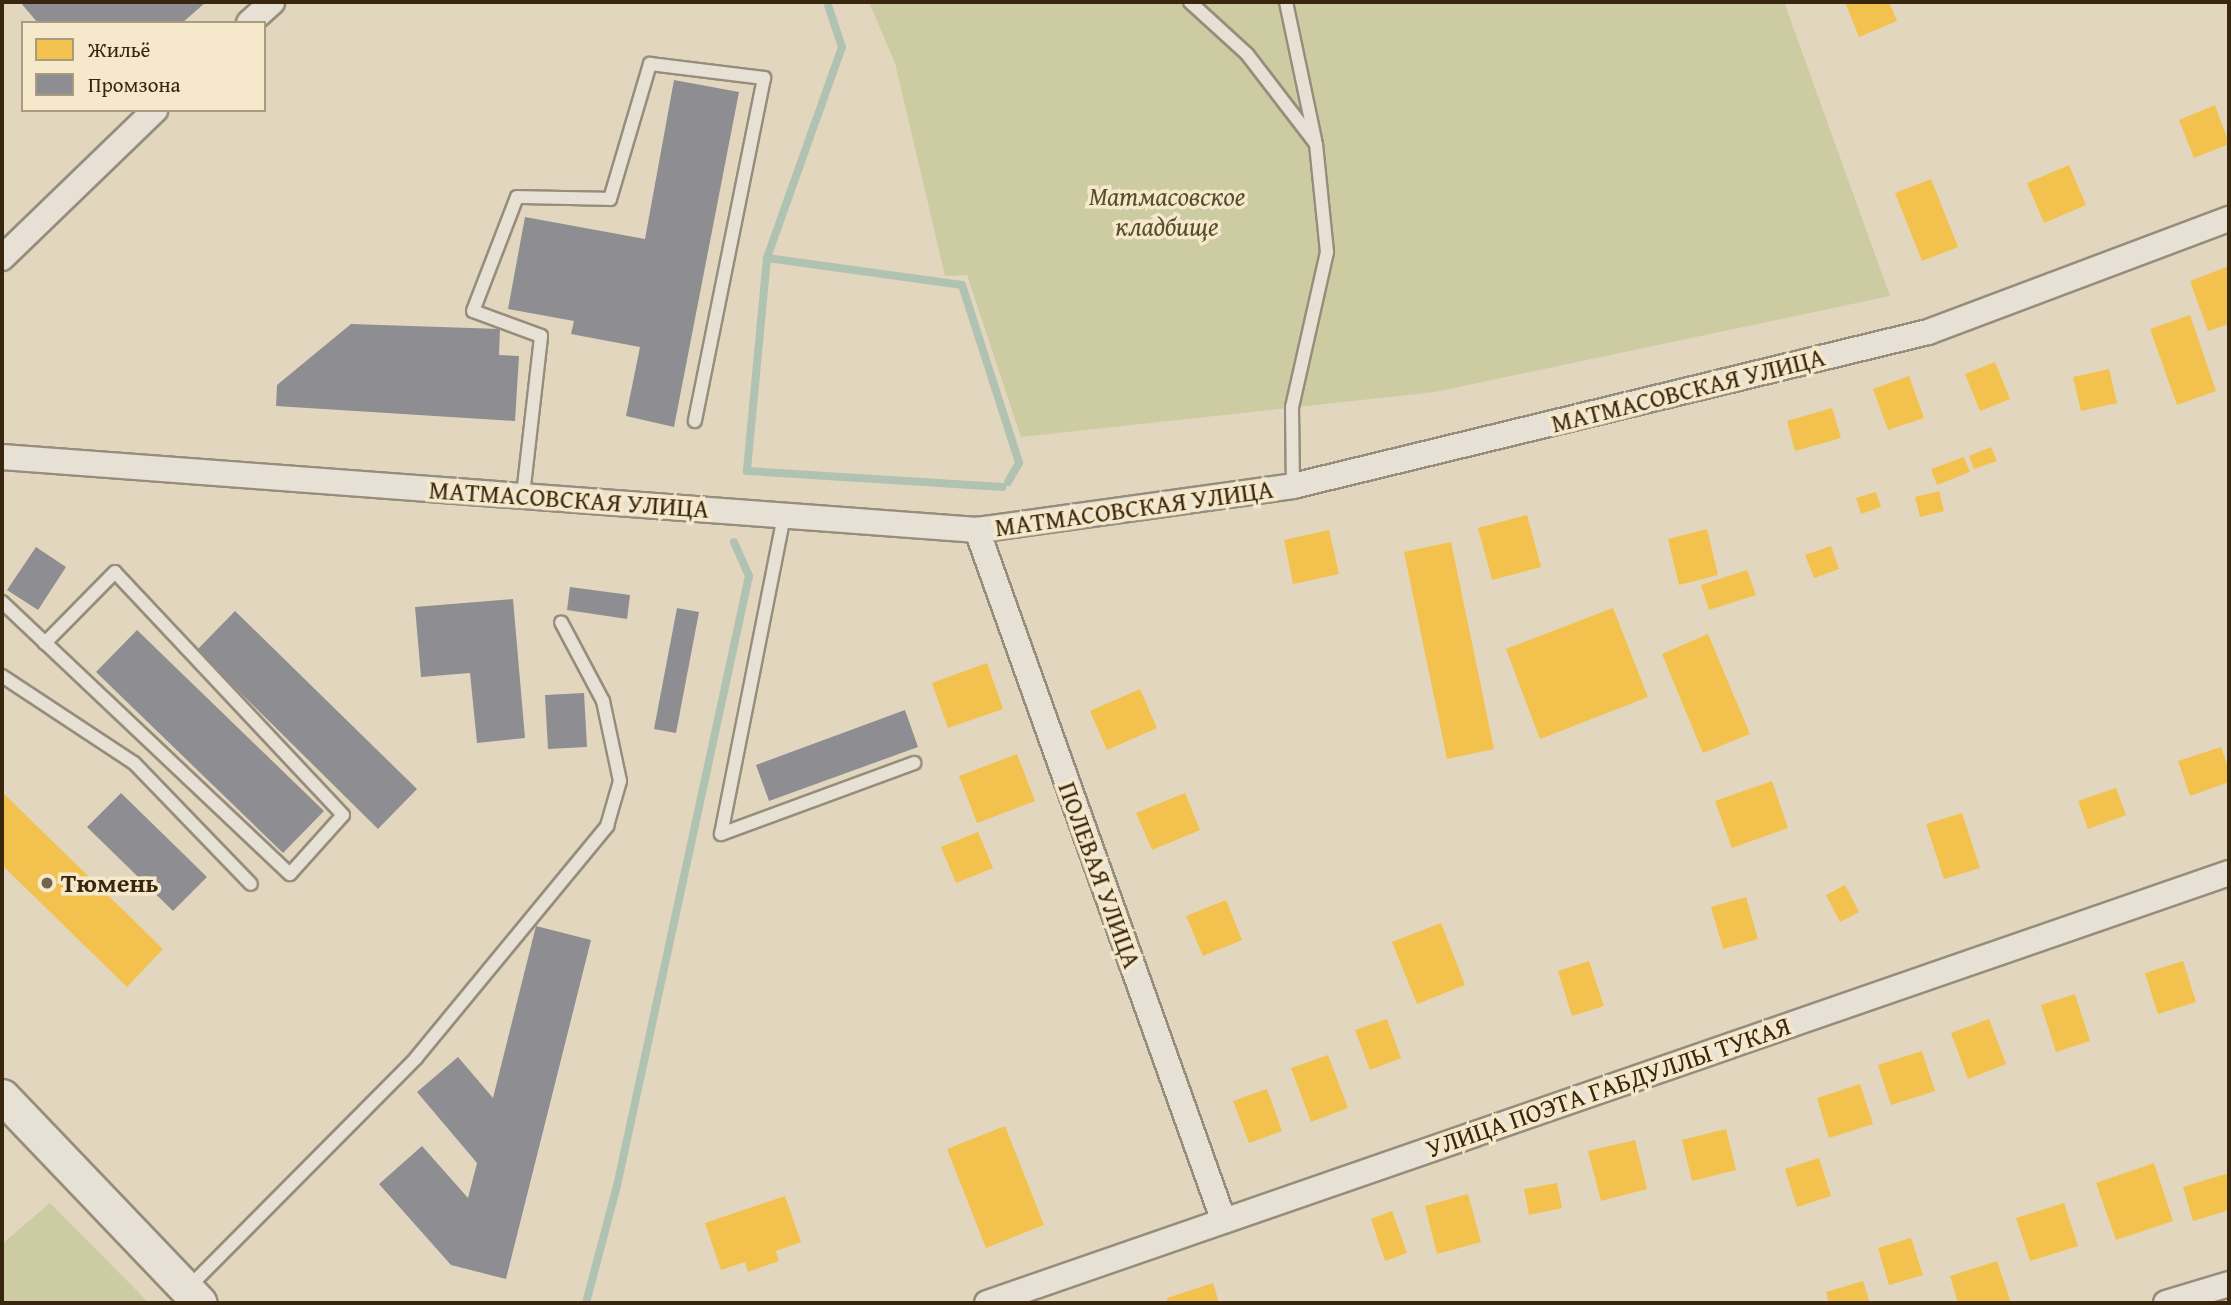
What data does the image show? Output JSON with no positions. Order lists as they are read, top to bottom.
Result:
{
  "streets": {
    "street": ["МАТМАСОВСКАЯ УЛИЦА", "ПОЛЕВАЯ УЛИЦА", "УЛИЦА ПОЭТА ГАБДУЛЛЫ ТУКАЯ"]
  },
  "crossings": [
    ["МАТМАСОВСКАЯ УЛИЦА", "ПОЛЕВАЯ УЛИЦА"],
    ["ПОЛЕВАЯ УЛИЦА", "УЛИЦА ПОЭТА ГАБДУЛЛЫ ТУКАЯ"]
  ],
  "parks": ["Матмасовское кладбище"],
  "places": ["Тюмень"],
  "legend": ["Жильё", "Промзона"]
}
